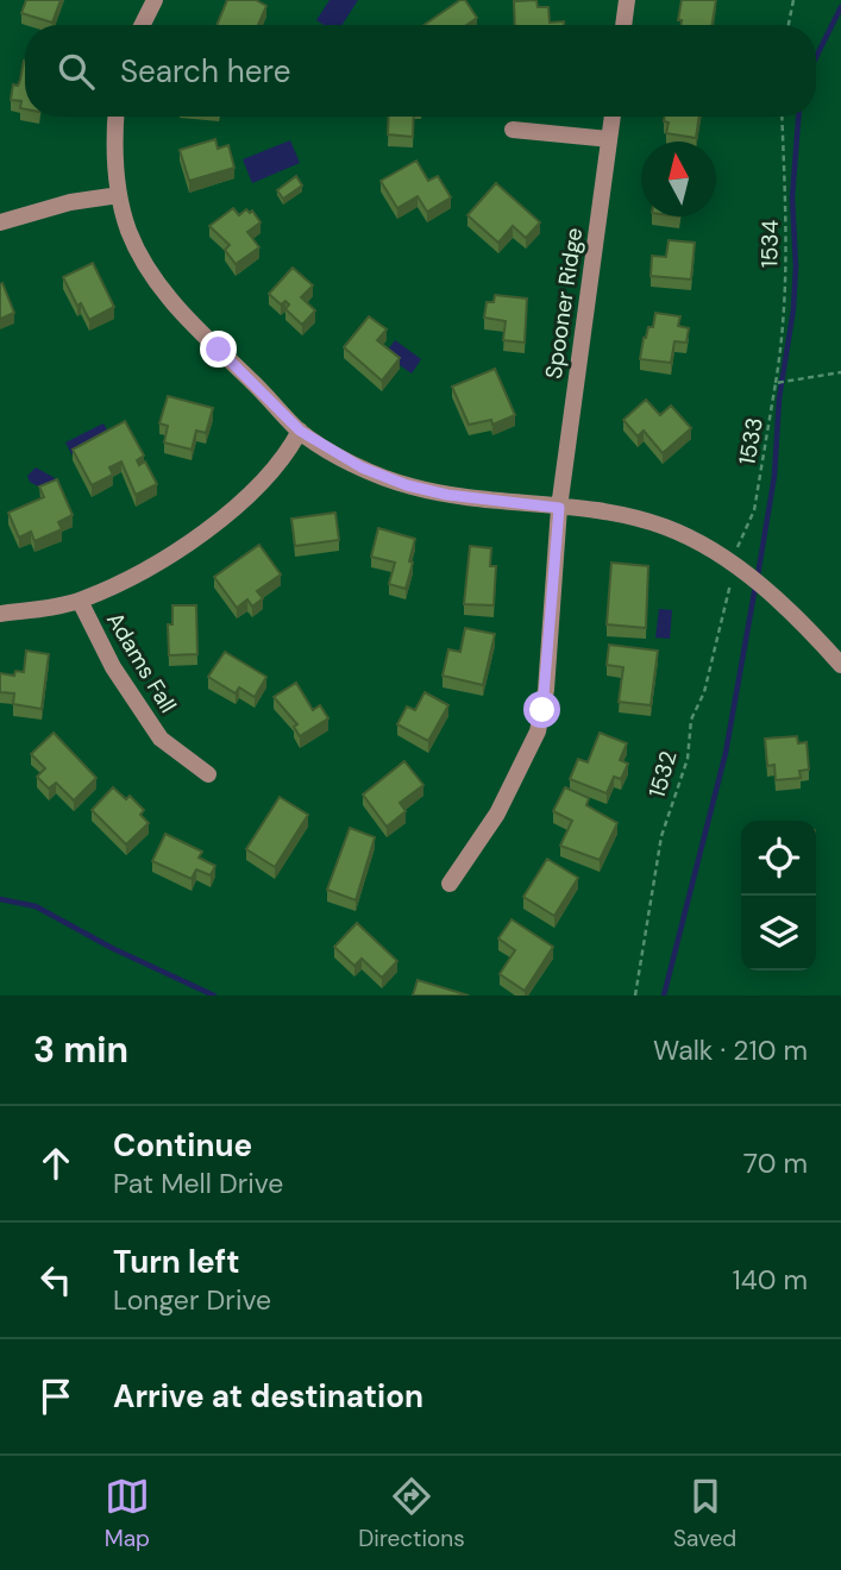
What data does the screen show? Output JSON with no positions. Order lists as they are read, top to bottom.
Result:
{
  "streets": {
    "street": ["Spooner Ridge", "Adams Fall"],
    "path": ["1534", "1533", "1532"]
  },
  "crossings": [
    ["1534", "1533"],
    ["1533", "1532"]
  ],
  "north": "top",
  "page": {
    "search": "Search here",
    "heading": ["3 min", "Walk · 210 m"],
    "list": [
      ["Continue", "Pat Mell Drive", "70 m"],
      ["Turn left", "Longer Drive", "140 m"],
      "Arrive at destination"
    ],
    "nav": ["Map", "Directions", "Saved"]
  }
}
